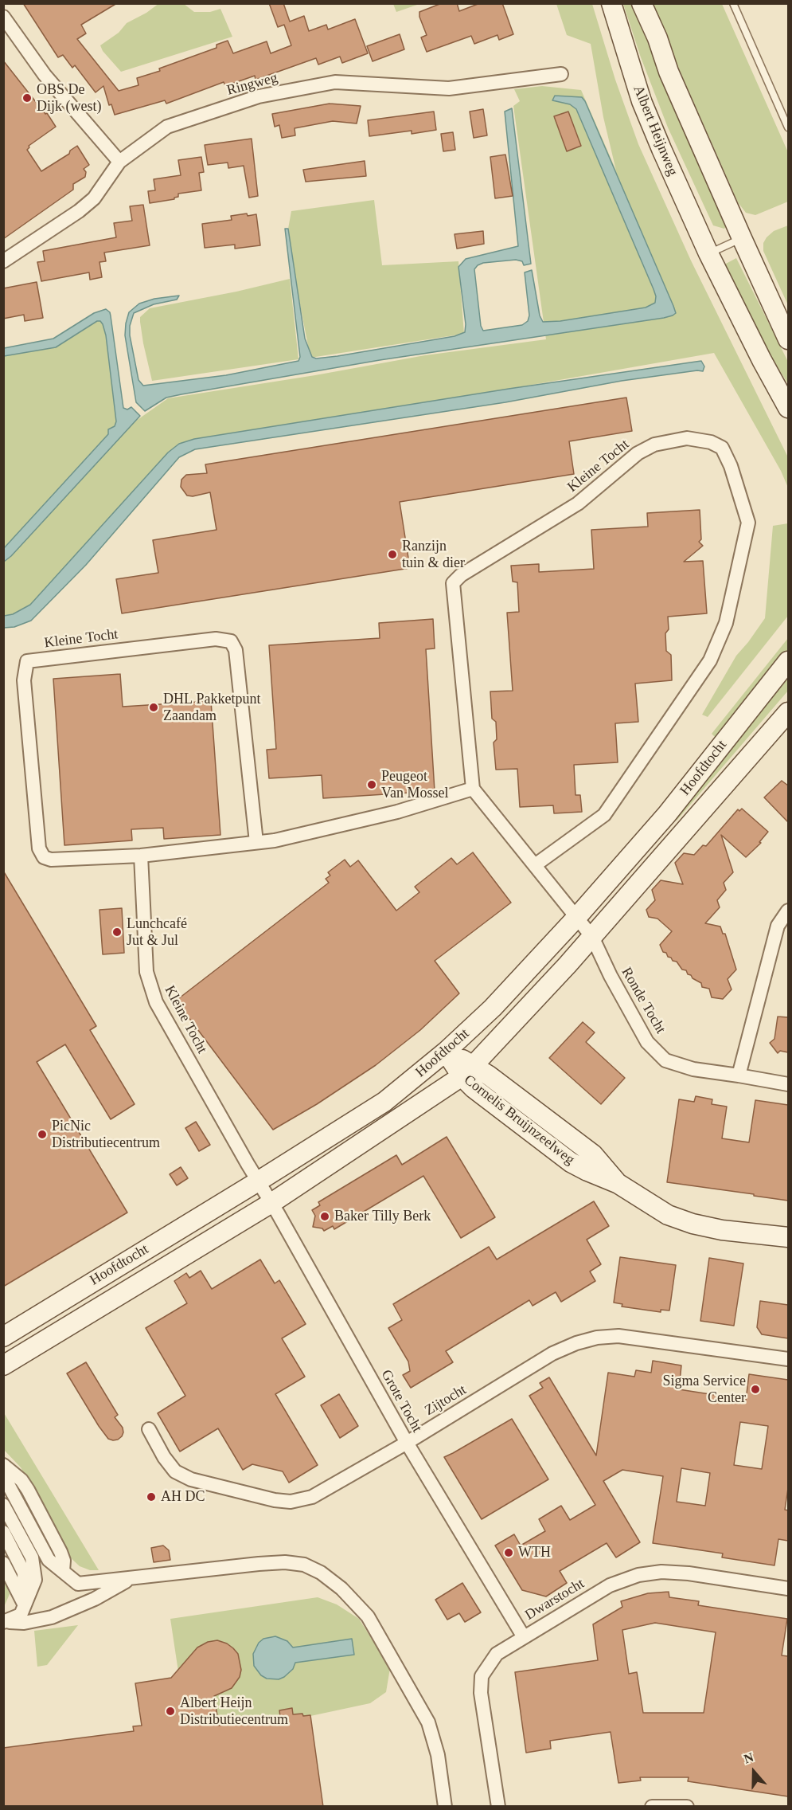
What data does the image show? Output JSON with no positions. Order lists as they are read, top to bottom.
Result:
{
  "streets": {
    "main road": ["Albert Heijnweg", "Hoofdtocht", "Cornelis Bruijnzeelweg"],
    "street": [
      "Ringweg",
      "Kleine Tocht",
      "Ronde Tocht",
      "Zijtocht",
      "Grote Tocht",
      "Dwarstocht"
    ]
  },
  "crossings": [
    ["Kleine Tocht", "Hoofdtocht"],
    ["Kleine Tocht", "Grote Tocht"],
    ["Hoofdtocht", "Ronde Tocht"],
    ["Hoofdtocht", "Cornelis Bruijnzeelweg"],
    ["Hoofdtocht", "Grote Tocht"],
    ["Zijtocht", "Grote Tocht"],
    ["Grote Tocht", "Dwarstocht"]
  ],
  "places": [
    "OBS De Dijk (west)",
    "Ranzijn tuin & dier",
    "DHL Pakketpunt Zaandam",
    "Peugeot Van Mossel",
    "Lunchcafé Jut & Jul",
    "PicNic Distributiecentrum",
    "Baker Tilly Berk",
    "Sigma Service Center",
    "AH DC",
    "WTH",
    "Albert Heijn Distributiecentrum"
  ],
  "north": "top"
}
